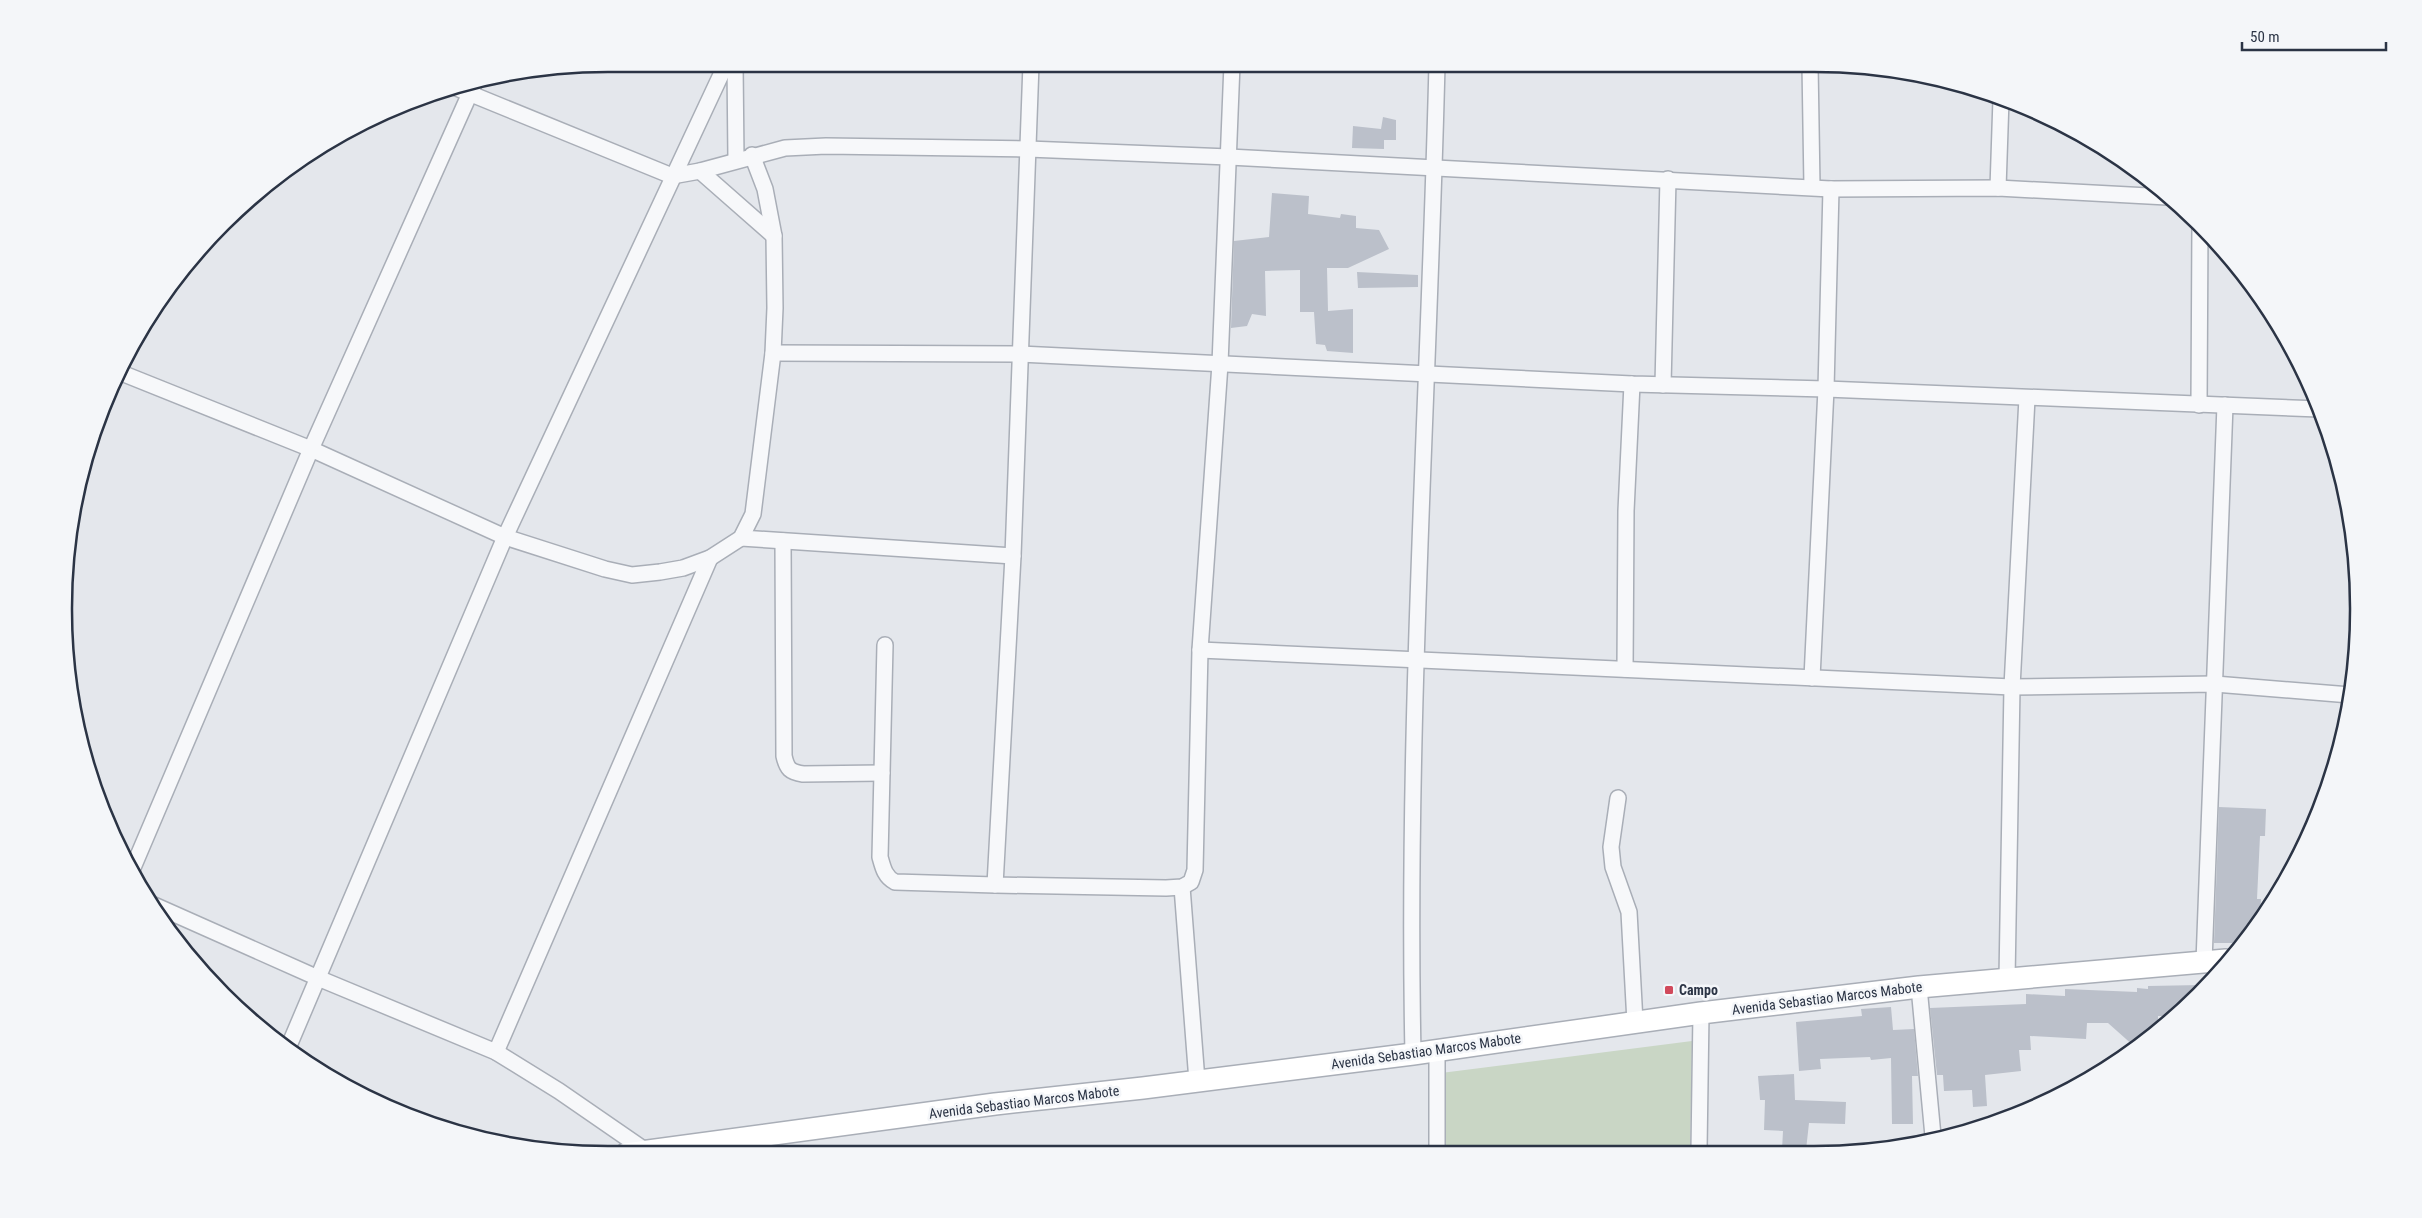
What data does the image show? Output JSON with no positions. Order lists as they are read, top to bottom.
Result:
{
  "streets": {
    "main road": ["Avenida Sebastiao Marcos Mabote"]
  },
  "places": {
    "transit": ["Campo"]
  },
  "scale_bar": "50 m"
}
